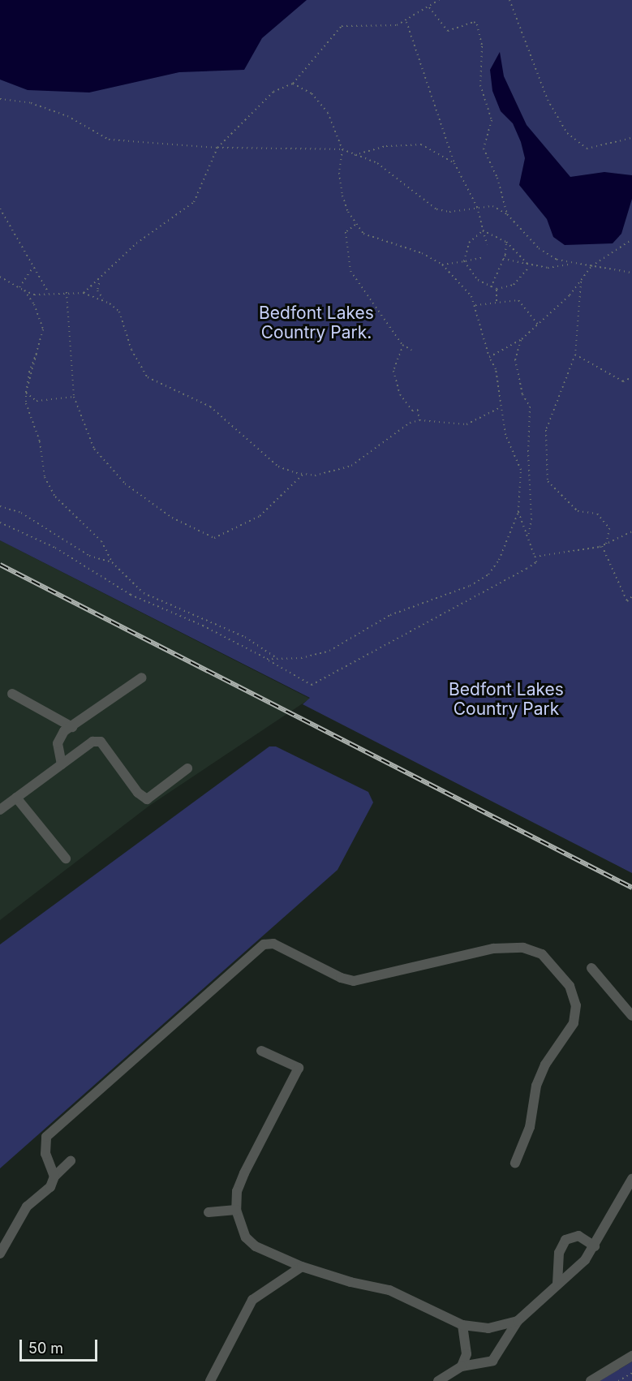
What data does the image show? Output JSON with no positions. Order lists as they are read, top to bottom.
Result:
{
  "parks": ["Bedfont Lakes Country Park.", "Bedfont Lakes Country Park"],
  "scale_bar": "50 m"
}
